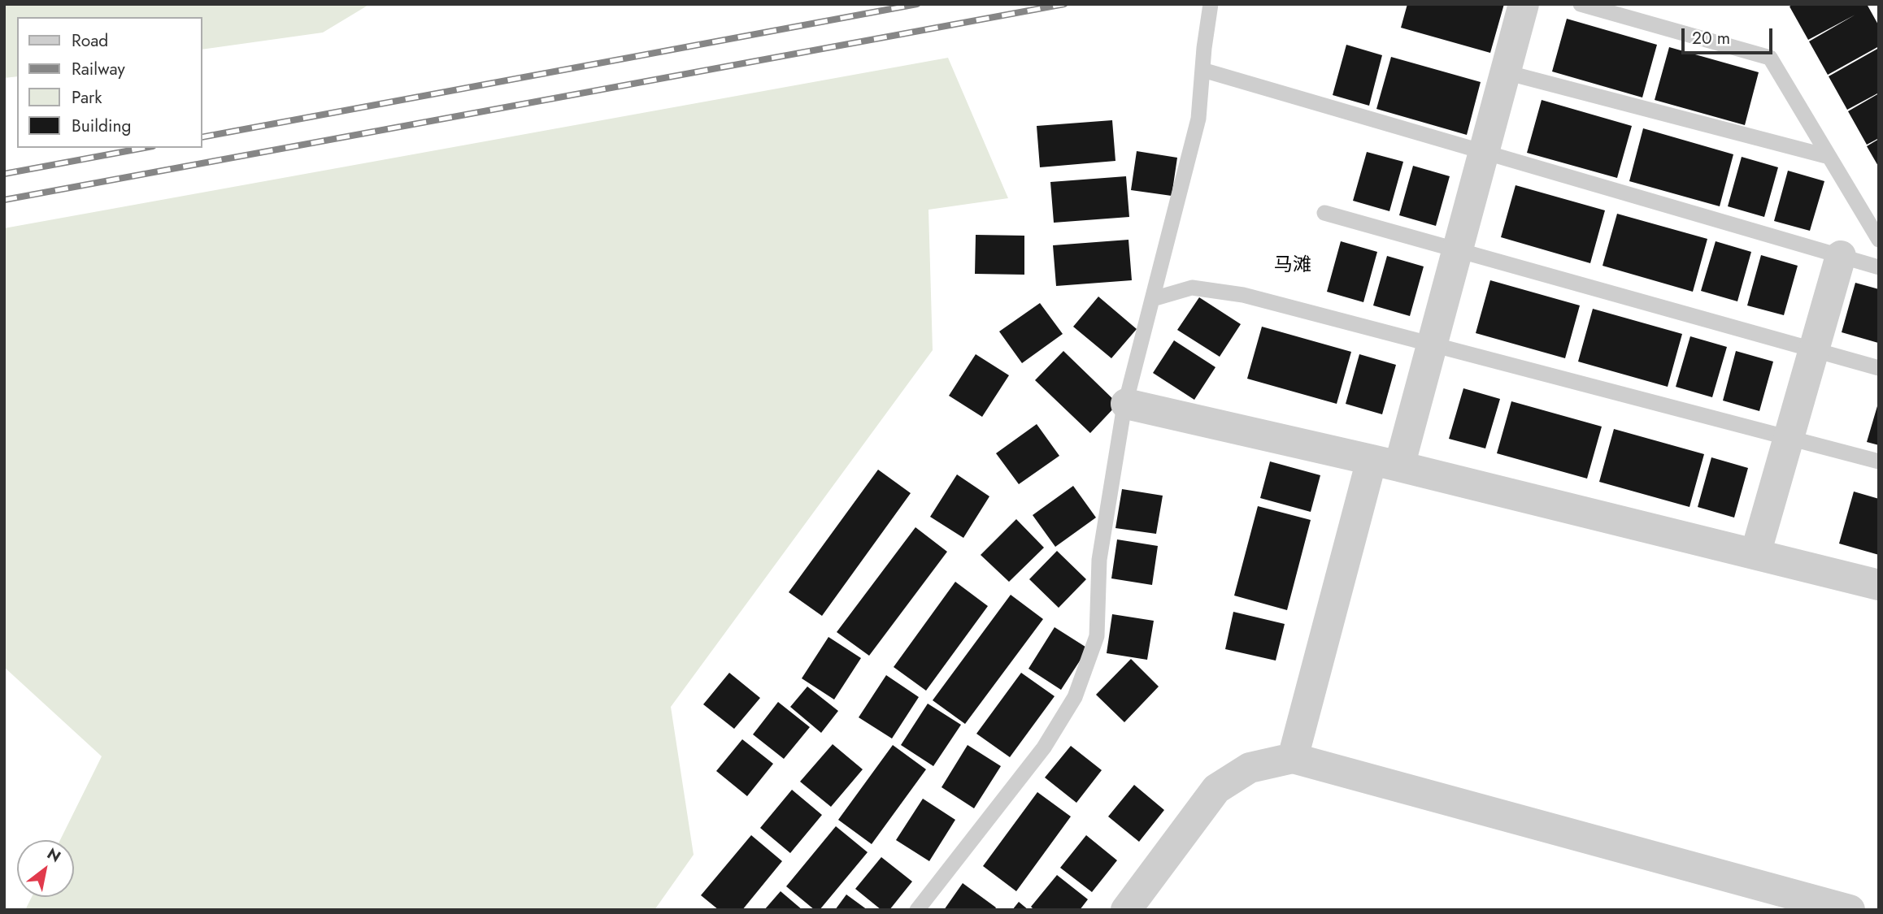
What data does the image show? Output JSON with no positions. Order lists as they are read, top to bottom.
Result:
{
  "districts": ["马滩"],
  "legend": [
    "Road",
    "Railway",
    "Park",
    "Building"
  ],
  "scale_bar": "20 m",
  "north": "top right"
}
